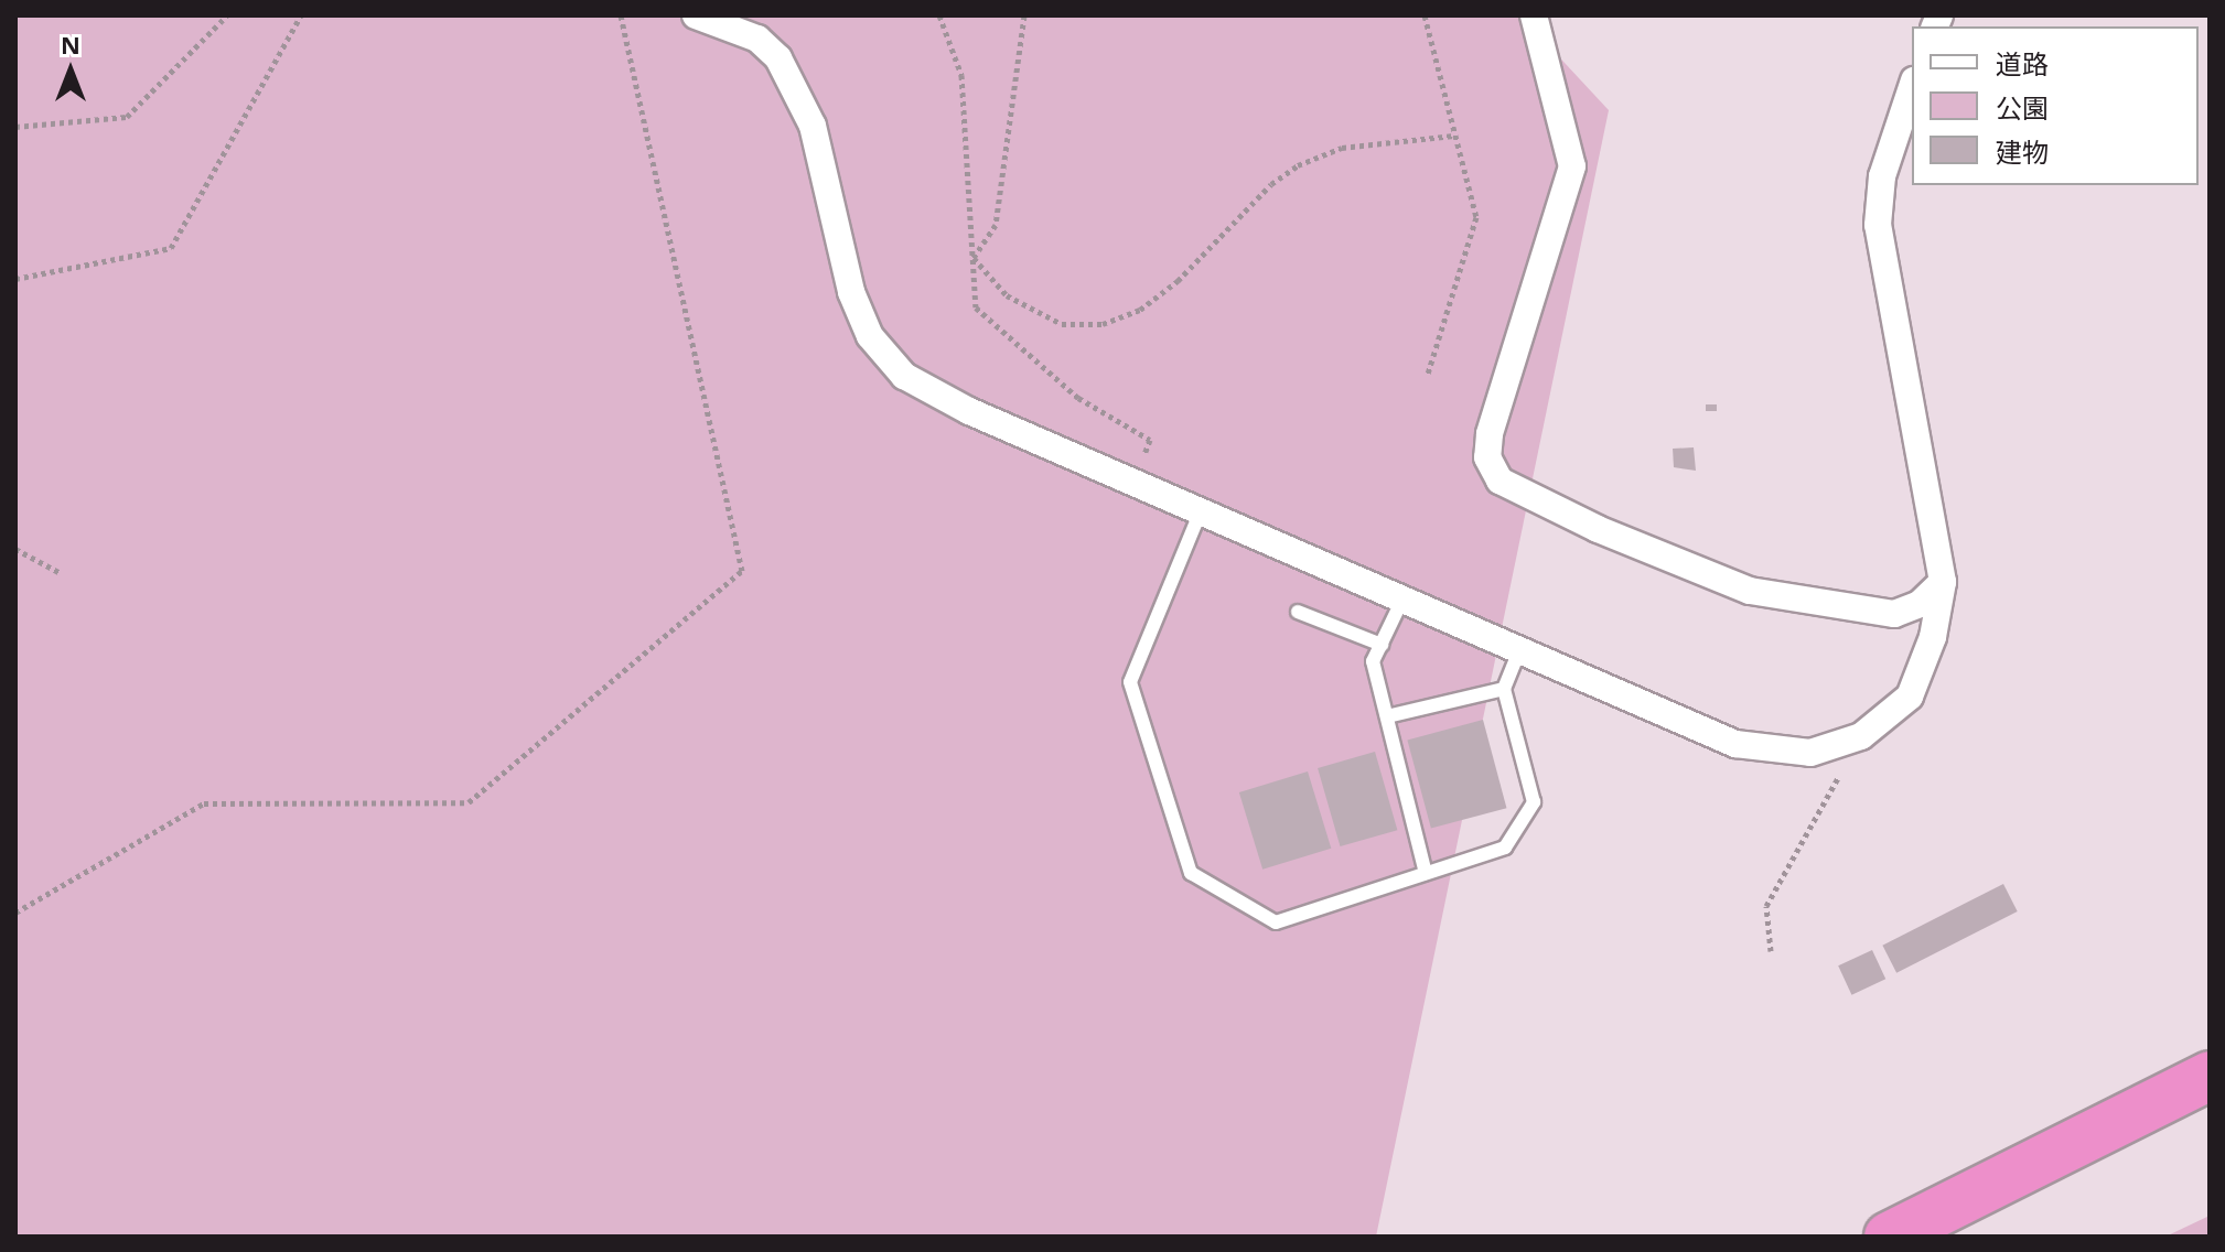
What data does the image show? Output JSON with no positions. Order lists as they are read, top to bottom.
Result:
{
  "legend": ["道路", "公園", "建物"],
  "north": "top"
}
